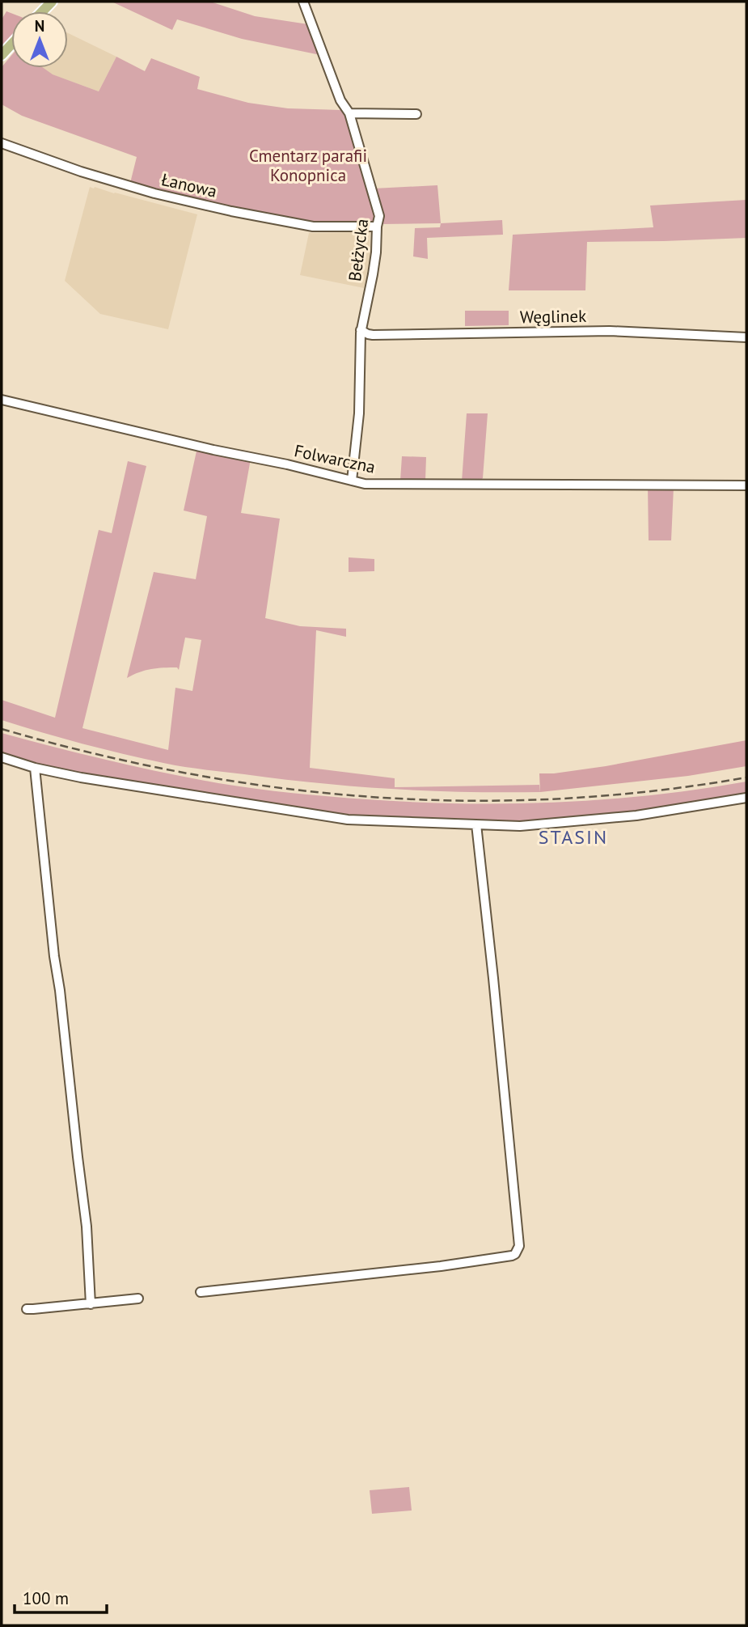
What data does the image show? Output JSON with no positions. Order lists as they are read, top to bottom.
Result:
{
  "streets": {
    "street": [
      "Łanowa",
      "Bełżycka",
      "Węglinek",
      "Folwarczna"
    ]
  },
  "crossings": [
    ["Łanowa", "Bełżycka"],
    ["Bełżycka", "Węglinek"],
    ["Bełżycka", "Folwarczna"]
  ],
  "districts": ["STASIN"],
  "parks": ["Cmentarz parafii Konopnica"],
  "scale_bar": "100 m",
  "north": "top"
}
